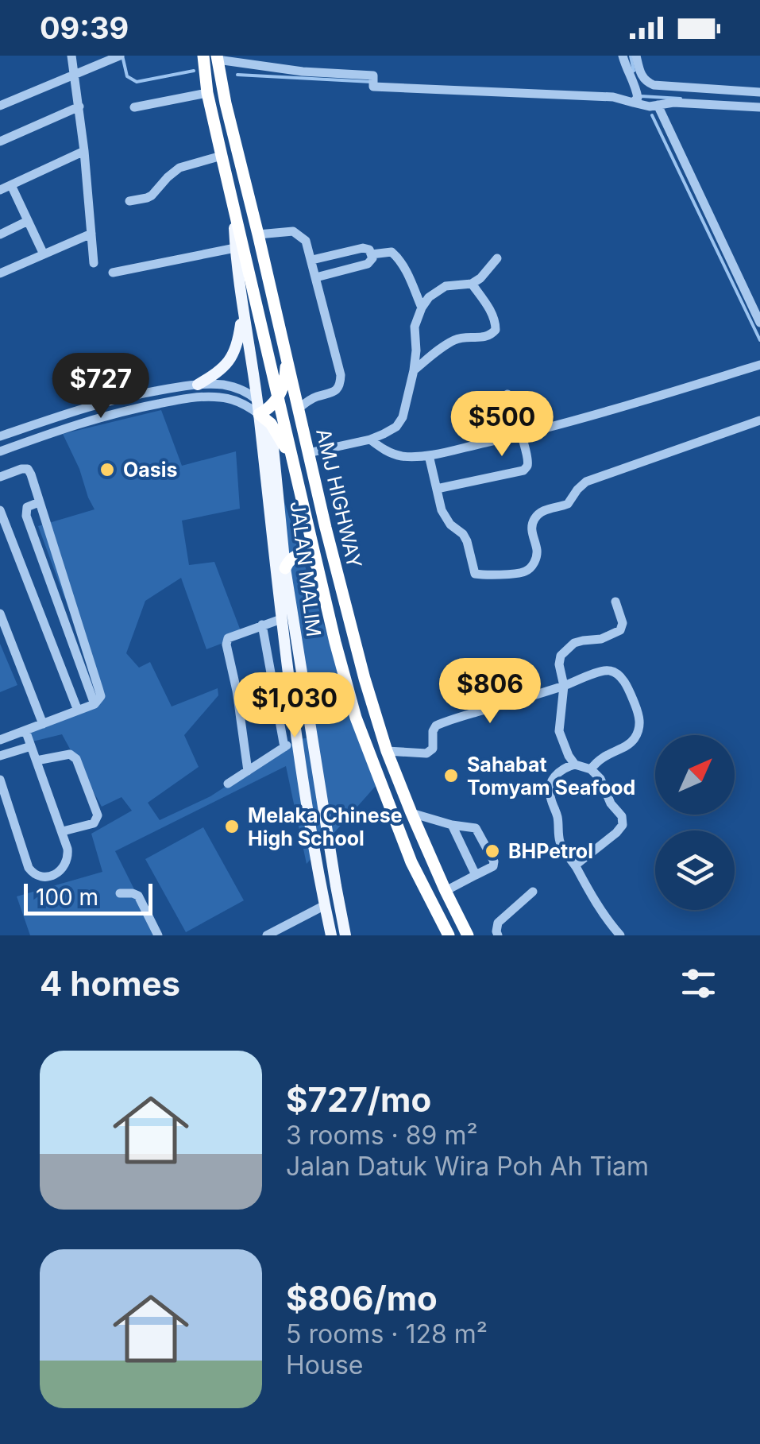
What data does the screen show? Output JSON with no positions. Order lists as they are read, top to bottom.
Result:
{
  "streets": {
    "highway": ["AMJ HIGHWAY"],
    "main road": ["JALAN MALIM"]
  },
  "places": [
    "Oasis",
    "Sahabat Tomyam Seafood",
    "Melaka Chinese High School",
    "BHPetrol"
  ],
  "scale_bar": "100 m",
  "north": "top right",
  "page": {
    "status": "09:39",
    "price": [
      "$727",
      "$500",
      "$806",
      "$1,030"
    ],
    "scale": "100 m",
    "heading": "4 homes",
    "list": [
      {
        "name": "$727/mo",
        "note": "3 rooms · 89 m² · Jalan Datuk Wira Poh Ah Tiam"
      },
      {
        "name": "$806/mo",
        "note": "5 rooms · 128 m² · House"
      }
    ]
  }
}
